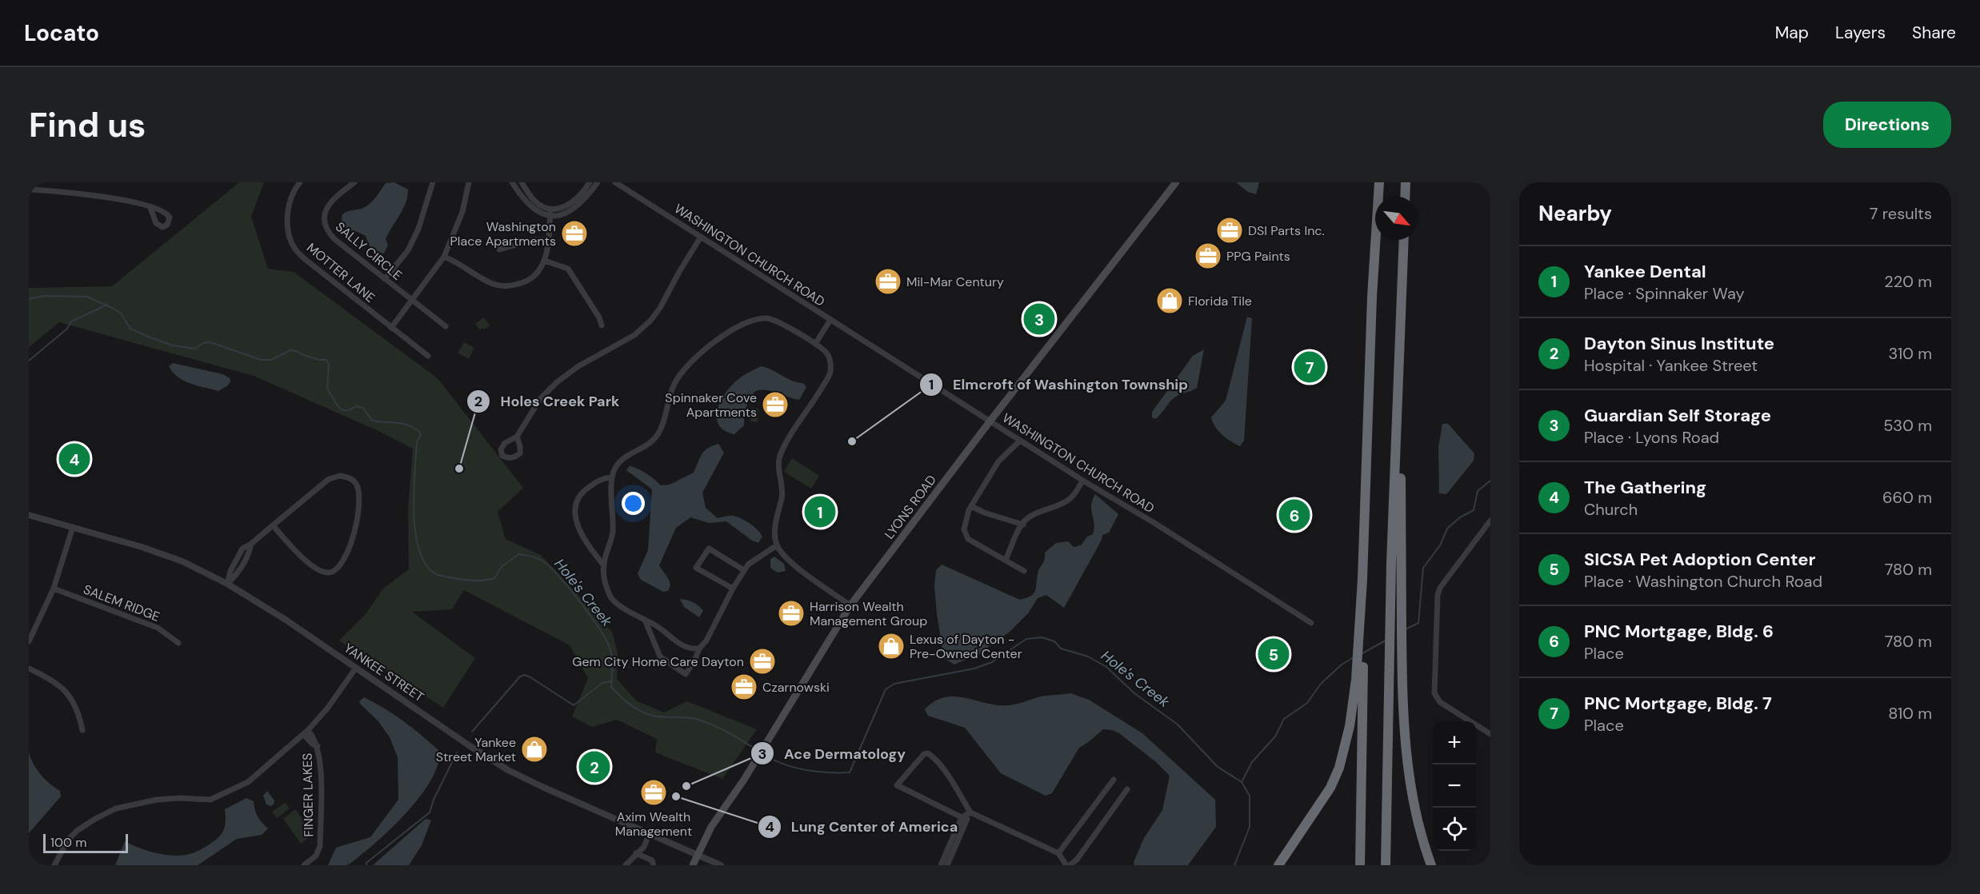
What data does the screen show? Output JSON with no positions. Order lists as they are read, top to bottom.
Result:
{
  "streets": {
    "main road": ["LYONS ROAD"],
    "street": [
      "SALLY CIRCLE",
      "WASHINGTON CHURCH ROAD",
      "MOTTER LANE",
      "SALEM RIDGE",
      "YANKEE STREET",
      "FINGER LAKES"
    ]
  },
  "crossings": [
    ["WASHINGTON CHURCH ROAD", "LYONS ROAD"],
    ["LYONS ROAD", "YANKEE STREET"]
  ],
  "water": ["Hole's Creek"],
  "places": {
    "office": [
      "DSI Parts Inc.",
      "Washington Place Apartments",
      "PPG Paints",
      "Mil-Mar Century",
      "Spinnaker Cove Apartments",
      "Harrison Wealth Management Group",
      "Gem City Home Care Dayton",
      "Czarnowski",
      "Axim Wealth Management"
    ],
    "shop": ["Florida Tile", "Lexus of Dayton - Pre-Owned Center", "Yankee Street Market"],
    "other": [
      "Elmcroft of Washington Township",
      "Holes Creek Park",
      "Ace Dermatology",
      "Lung Center of America"
    ]
  },
  "scale_bar": "100 m",
  "north": "bottom right",
  "page": {
    "header": "Locato",
    "nav": ["Map", "Layers", "Share"],
    "buttons": "Directions",
    "title": "Find us",
    "heading": ["Nearby", "7 results"],
    "list": [
      {
        "mark": "1",
        "name": "Yankee Dental",
        "note": "Place · Spinnaker Way",
        "value": "220 m"
      },
      {
        "mark": "2",
        "name": "Dayton Sinus Institute",
        "note": "Hospital · Yankee Street",
        "value": "310 m"
      },
      {
        "mark": "3",
        "name": "Guardian Self Storage",
        "note": "Place · Lyons Road",
        "value": "530 m"
      },
      {
        "mark": "4",
        "name": "The Gathering",
        "note": "Church",
        "value": "660 m"
      },
      {
        "mark": "5",
        "name": "SICSA Pet Adoption Center",
        "note": "Place · Washington Church Road",
        "value": "780 m"
      },
      {
        "mark": "6",
        "name": "PNC Mortgage, Bldg. 6",
        "note": "Place",
        "value": "780 m"
      },
      {
        "mark": "7",
        "name": "PNC Mortgage, Bldg. 7",
        "note": "Place",
        "value": "810 m"
      }
    ],
    "pins": [
      "3",
      "7",
      "4",
      "1",
      "6",
      "5",
      "2"
    ],
    "map_buttons": ["+", "−"],
    "scale": "100 m"
  }
}
